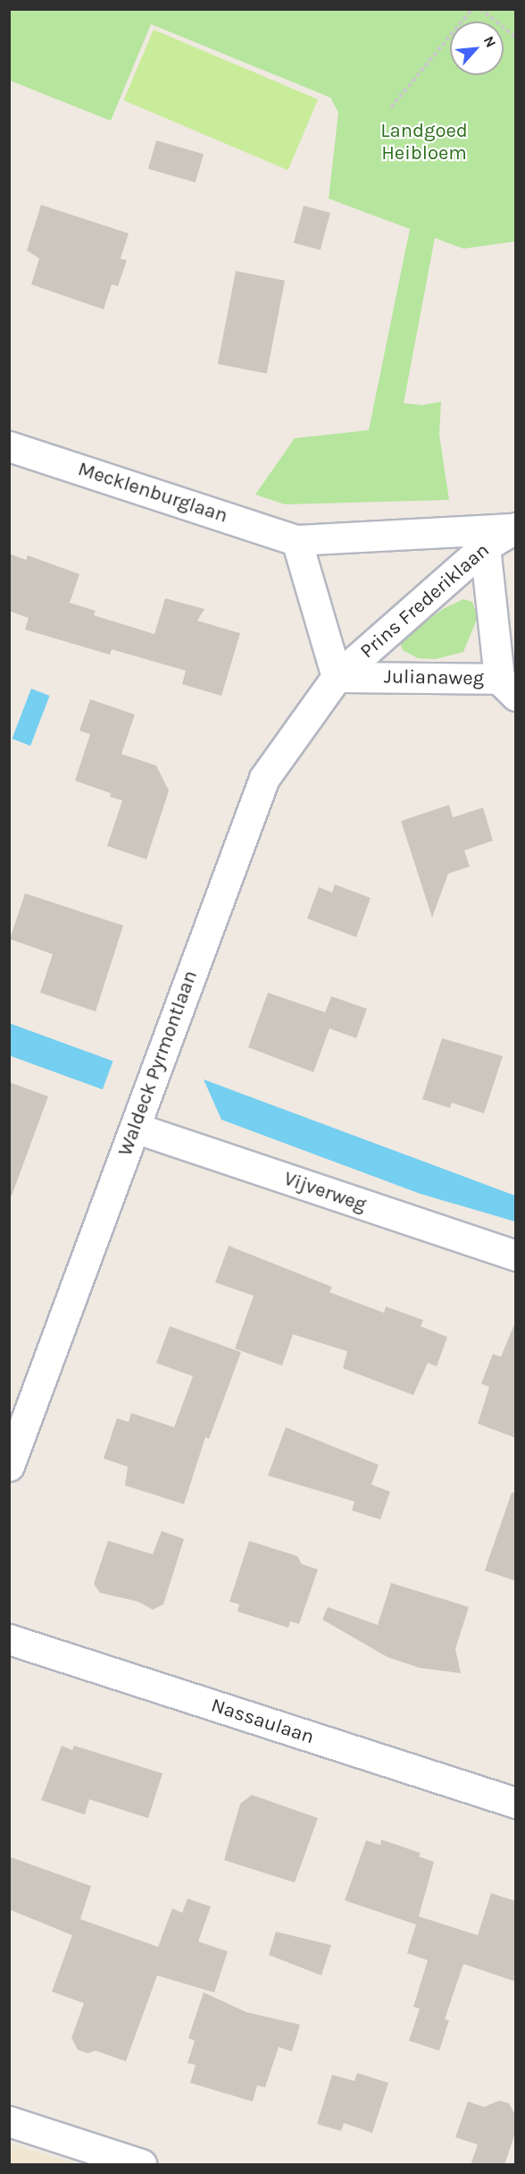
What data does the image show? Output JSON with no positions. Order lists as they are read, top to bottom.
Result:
{
  "streets": {
    "street": [
      "Mecklenburglaan",
      "Prins Frederiklaan",
      "Julianaweg",
      "Waldeck Pyrmontlaan",
      "Vijverweg",
      "Nassaulaan"
    ]
  },
  "crossings": [
    ["Mecklenburglaan", "Prins Frederiklaan"],
    ["Prins Frederiklaan", "Julianaweg"],
    ["Prins Frederiklaan", "Waldeck Pyrmontlaan"],
    ["Julianaweg", "Waldeck Pyrmontlaan"],
    ["Waldeck Pyrmontlaan", "Vijverweg"]
  ],
  "parks": ["Landgoed Heibloem"],
  "north": "top right"
}
